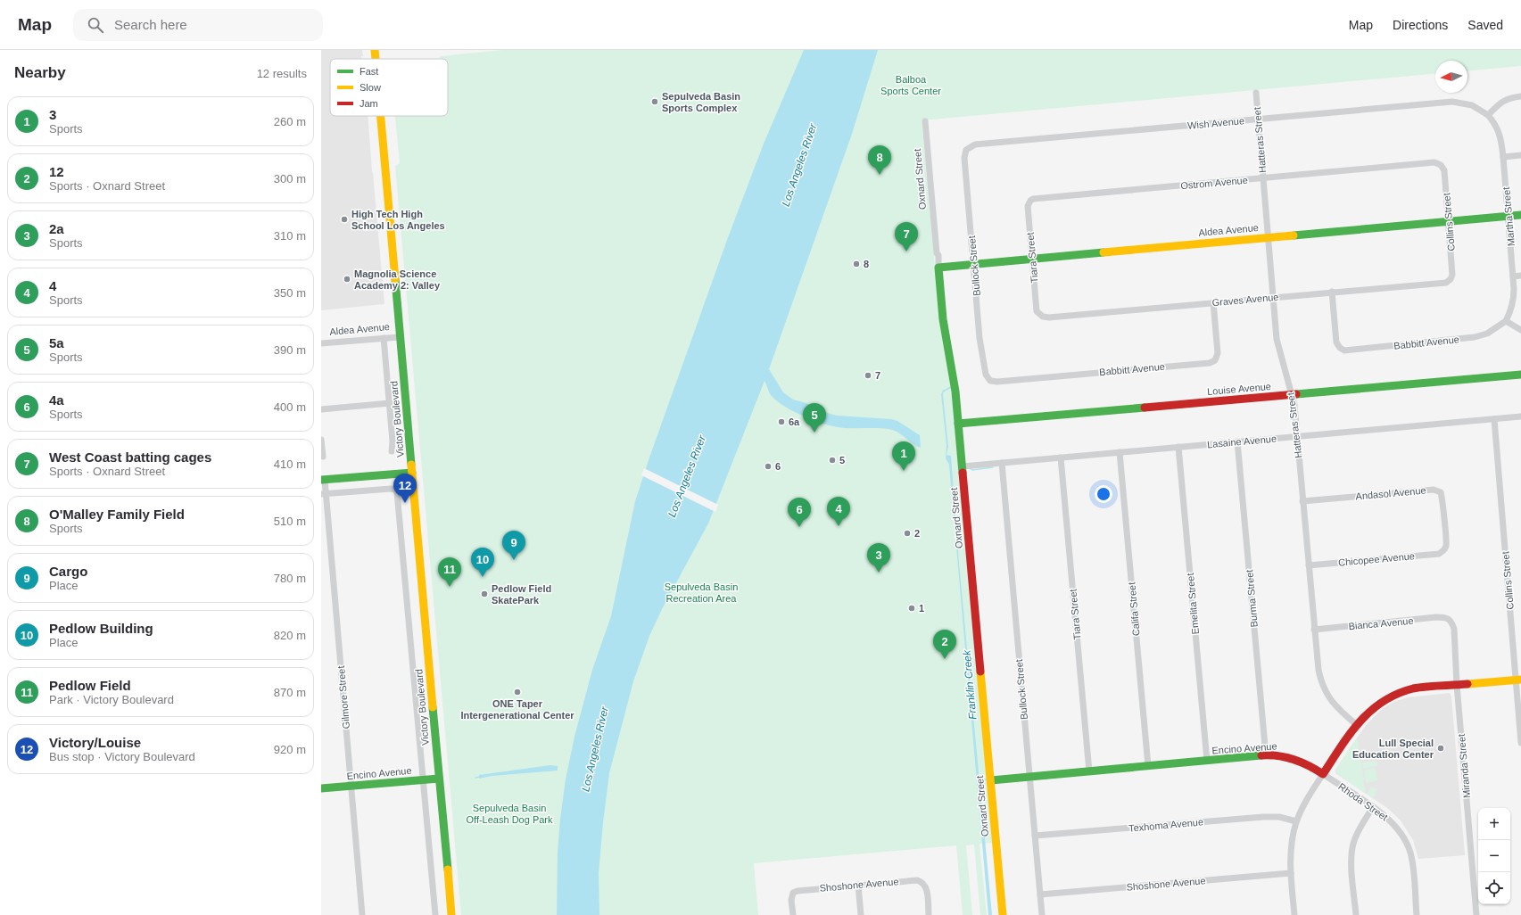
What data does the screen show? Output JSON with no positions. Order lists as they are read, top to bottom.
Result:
{
  "streets": {
    "main road": [
      "Oxnard Street",
      "Aldea Avenue",
      "Louise Avenue",
      "Victory Boulevard",
      "Encino Avenue"
    ],
    "street": [
      "Wish Avenue",
      "Hatteras Street",
      "Ostrom Avenue",
      "Martha Street",
      "Collins Street",
      "Tiara Street",
      "Bullock Street",
      "Graves Avenue",
      "Babbitt Avenue",
      "Lasaine Avenue",
      "Andasol Avenue",
      "Chicopee Avenue",
      "Burma Street",
      "Emelita Street",
      "Califa Street",
      "Bianca Avenue",
      "Gilmore Street",
      "Miranda Street",
      "Rhoda Street",
      "Texhoma Avenue",
      "Shoshone Avenue"
    ]
  },
  "crossings": [
    ["Wish Avenue", "Hatteras Street"],
    ["Wish Avenue", "Martha Street"],
    ["Wish Avenue", "Bullock Street"],
    ["Hatteras Street", "Ostrom Avenue"],
    ["Hatteras Street", "Aldea Avenue"],
    ["Hatteras Street", "Graves Avenue"],
    ["Hatteras Street", "Louise Avenue"],
    ["Hatteras Street", "Lasaine Avenue"],
    ["Hatteras Street", "Andasol Avenue"],
    ["Hatteras Street", "Chicopee Avenue"],
    ["Hatteras Street", "Bianca Avenue"],
    ["Oxnard Street", "Aldea Avenue"],
    ["Oxnard Street", "Louise Avenue"],
    ["Oxnard Street", "Lasaine Avenue"],
    ["Oxnard Street", "Encino Avenue"],
    ["Ostrom Avenue", "Collins Street"],
    ["Ostrom Avenue", "Tiara Street"],
    ["Martha Street", "Aldea Avenue"],
    ["Martha Street", "Babbitt Avenue"],
    ["Collins Street", "Aldea Avenue"],
    ["Collins Street", "Graves Avenue"],
    ["Collins Street", "Lasaine Avenue"],
    ["Aldea Avenue", "Tiara Street"],
    ["Aldea Avenue", "Bullock Street"],
    ["Aldea Avenue", "Victory Boulevard"],
    ["Tiara Street", "Graves Avenue"],
    ["Tiara Street", "Lasaine Avenue"],
    ["Tiara Street", "Encino Avenue"],
    ["Bullock Street", "Babbitt Avenue"],
    ["Bullock Street", "Lasaine Avenue"],
    ["Bullock Street", "Encino Avenue"],
    ["Bullock Street", "Texhoma Avenue"],
    ["Bullock Street", "Shoshone Avenue"],
    ["Graves Avenue", "Babbitt Avenue"],
    ["Victory Boulevard", "Gilmore Street"],
    ["Victory Boulevard", "Encino Avenue"],
    ["Lasaine Avenue", "Burma Street"],
    ["Lasaine Avenue", "Emelita Street"],
    ["Lasaine Avenue", "Califa Street"],
    ["Andasol Avenue", "Chicopee Avenue"],
    ["Burma Street", "Encino Avenue"],
    ["Emelita Street", "Encino Avenue"],
    ["Califa Street", "Encino Avenue"],
    ["Bianca Avenue", "Miranda Street"],
    ["Gilmore Street", "Encino Avenue"],
    ["Encino Avenue", "Rhoda Street"]
  ],
  "water": ["Los Angeles River", "Franklin Creek"],
  "parks": ["Balboa Sports Center", "Sepulveda Basin Recreation Area", "Sepulveda Basin Off-Leash Dog Park"],
  "places": [
    "Sepulveda Basin Sports Complex",
    "High Tech High School Los Angeles",
    "8",
    "Magnolia Science Academy 2: Valley",
    "7",
    "6a",
    "5",
    "6",
    "2",
    "Pedlow Field SkatePark",
    "1",
    "ONE Taper Intergenerational Center",
    "Lull Special Education Center"
  ],
  "legend": ["Fast", "Slow", "Jam"],
  "north": "left",
  "page": {
    "header": "Map",
    "search": "Search here",
    "nav": ["Map", "Directions", "Saved"],
    "heading": ["Nearby", "12 results"],
    "list": [
      {
        "mark": "1",
        "name": "3",
        "note": "Sports",
        "value": "260 m"
      },
      {
        "mark": "2",
        "name": "12",
        "note": "Sports · Oxnard Street",
        "value": "300 m"
      },
      {
        "mark": "3",
        "name": "2a",
        "note": "Sports",
        "value": "310 m"
      },
      {
        "mark": "4",
        "name": "4",
        "note": "Sports",
        "value": "350 m"
      },
      {
        "mark": "5",
        "name": "5a",
        "note": "Sports",
        "value": "390 m"
      },
      {
        "mark": "6",
        "name": "4a",
        "note": "Sports",
        "value": "400 m"
      },
      {
        "mark": "7",
        "name": "West Coast batting cages",
        "note": "Sports · Oxnard Street",
        "value": "410 m"
      },
      {
        "mark": "8",
        "name": "O'Malley Family Field",
        "note": "Sports",
        "value": "510 m"
      },
      {
        "mark": "9",
        "name": "Cargo",
        "note": "Place",
        "value": "780 m"
      },
      {
        "mark": "10",
        "name": "Pedlow Building",
        "note": "Place",
        "value": "820 m"
      },
      {
        "mark": "11",
        "name": "Pedlow Field",
        "note": "Park · Victory Boulevard",
        "value": "870 m"
      },
      {
        "mark": "12",
        "name": "Victory/Louise",
        "note": "Bus stop · Victory Boulevard",
        "value": "920 m"
      }
    ],
    "pins": [
      "8",
      "7",
      "5",
      "1",
      "12",
      "4",
      "6",
      "9",
      "3",
      "10",
      "11",
      "2"
    ],
    "map_buttons": ["+", "−"]
  }
}
